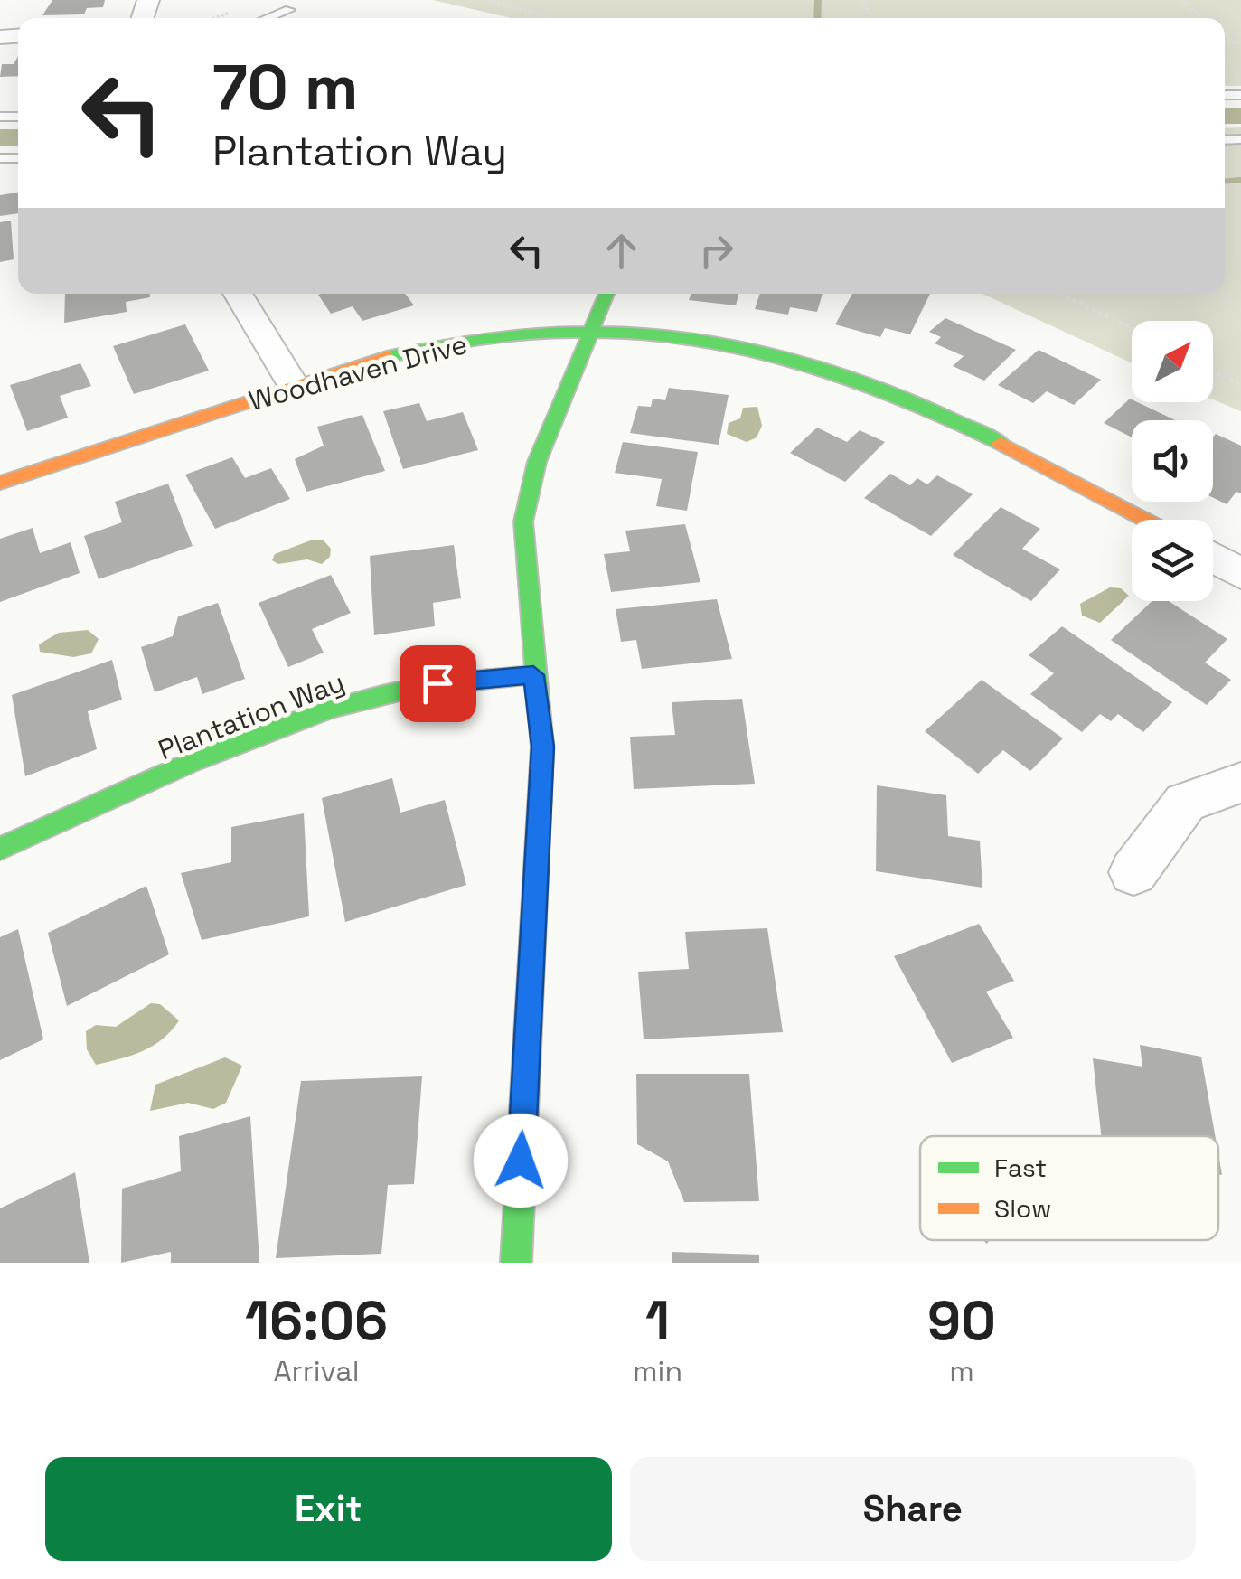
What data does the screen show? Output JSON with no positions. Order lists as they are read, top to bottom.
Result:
{
  "streets": {
    "street": ["Woodhaven Drive", "Plantation Way"]
  },
  "legend": ["Fast", "Slow"],
  "north": "top right",
  "page": {
    "turn": ["70 m", "Plantation Way"],
    "eta": [
      "16:06",
      "Arrival",
      "1",
      "min",
      "90",
      "m"
    ],
    "buttons": ["Exit", "Share"]
  }
}
